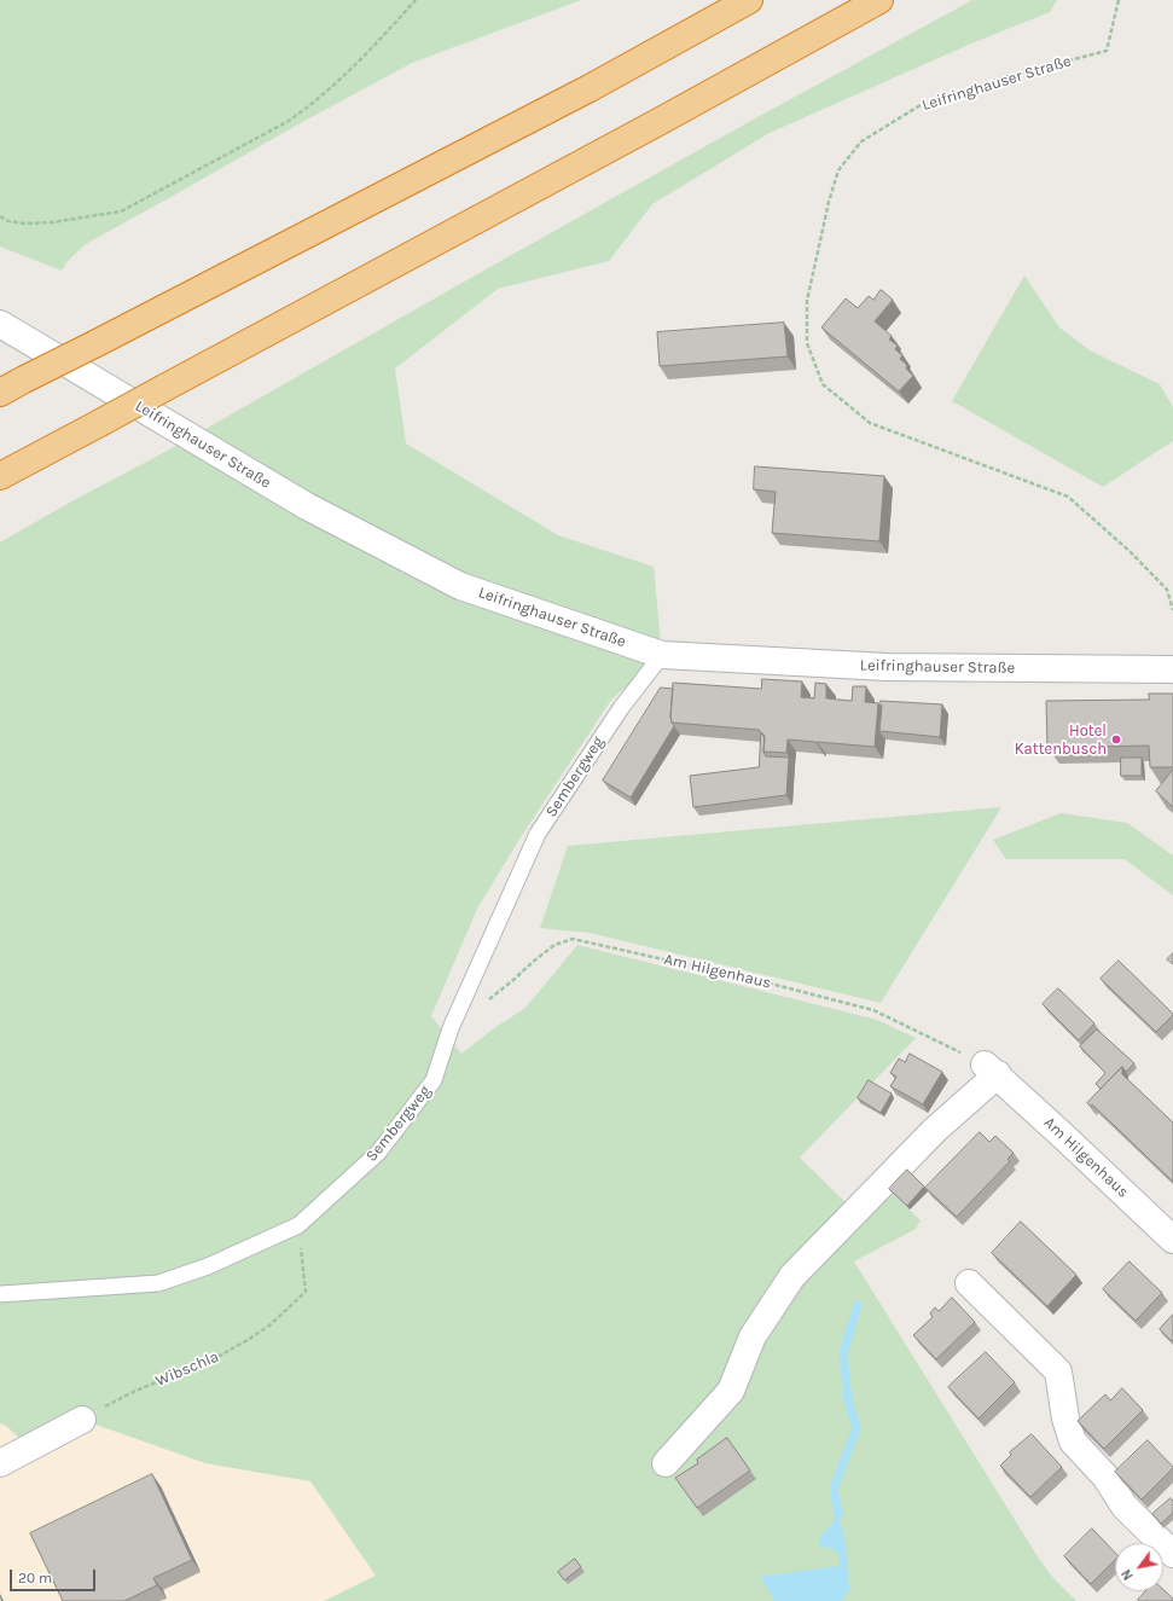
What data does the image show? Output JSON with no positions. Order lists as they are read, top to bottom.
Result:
{
  "streets": {
    "street": ["Leifringhauser Straße", "Am Hilgenhaus"],
    "lane": ["Sembergweg"],
    "path": ["Wibschla"]
  },
  "crossings": [
    ["Leifringhauser Straße", "Sembergweg"],
    ["Sembergweg", "Wibschla"]
  ],
  "places": ["Hotel Kattenbusch"],
  "scale_bar": "20 m",
  "north": "bottom left"
}
